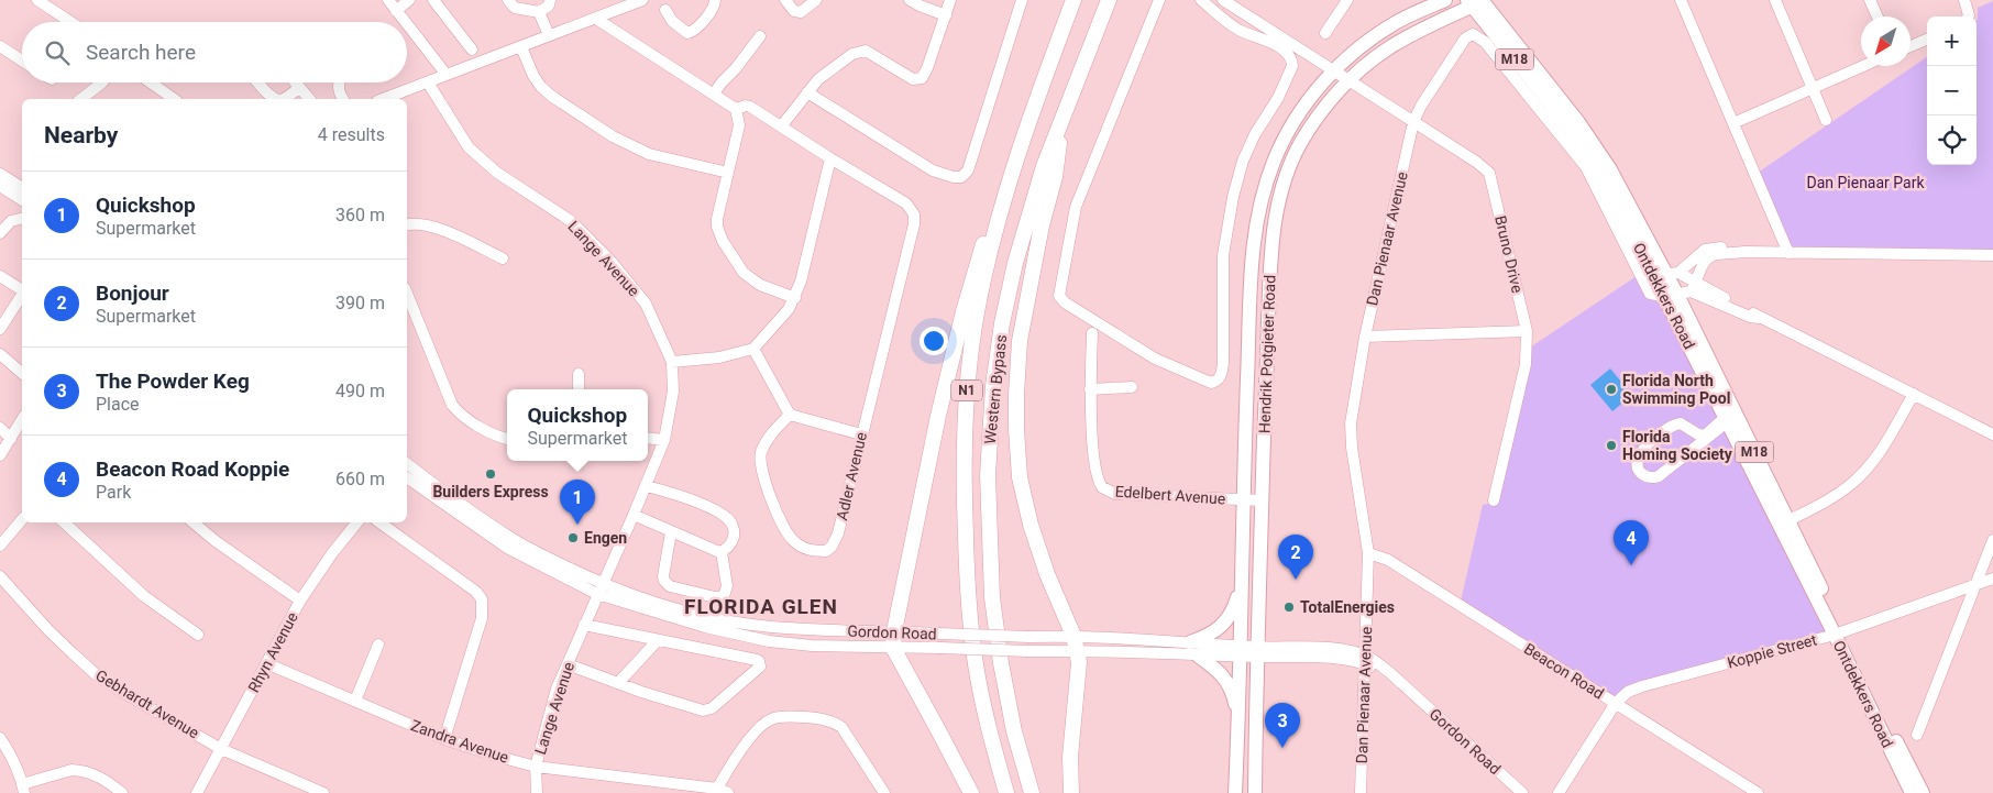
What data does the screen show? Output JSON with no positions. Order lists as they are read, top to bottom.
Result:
{
  "streets": {
    "highway": ["Western Bypass", "N1"],
    "main road": ["M18", "Ontdekkers Road", "Hendrik Potgieter Road"],
    "street": [
      "Dan Pienaar Avenue",
      "Bruno Drive",
      "Lange Avenue",
      "Adler Avenue",
      "Edelbert Avenue",
      "Gordon Road",
      "Koppie Street",
      "Rhyn Avenue",
      "Beacon Road",
      "Gebhardt Avenue",
      "Zandra Avenue"
    ]
  },
  "crossings": [
    ["Dan Pienaar Avenue", "Bruno Drive"],
    ["Dan Pienaar Avenue", "Ontdekkers Road"],
    ["Dan Pienaar Avenue", "Gordon Road"],
    ["Dan Pienaar Avenue", "Beacon Road"],
    ["Bruno Drive", "Hendrik Potgieter Road"],
    ["Lange Avenue", "Gordon Road"],
    ["Lange Avenue", "Zandra Avenue"],
    ["Ontdekkers Road", "Hendrik Potgieter Road"],
    ["Ontdekkers Road", "Koppie Street"],
    ["Hendrik Potgieter Road", "Edelbert Avenue"],
    ["Hendrik Potgieter Road", "Gordon Road"],
    ["Koppie Street", "Beacon Road"],
    ["Rhyn Avenue", "Gebhardt Avenue"],
    ["Rhyn Avenue", "Zandra Avenue"]
  ],
  "districts": ["FLORIDA GLEN"],
  "parks": ["Dan Pienaar Park"],
  "places": [
    "Florida North Swimming Pool",
    "Florida Homing Society",
    "Builders Express",
    "Engen",
    "TotalEnergies"
  ],
  "north": "bottom left",
  "page": {
    "map_buttons": ["+", "−"],
    "search": "Search here",
    "heading": ["Nearby", "4 results"],
    "list": [
      {
        "mark": "1",
        "name": "Quickshop",
        "note": "Supermarket",
        "value": "360 m"
      },
      {
        "mark": "2",
        "name": "Bonjour",
        "note": "Supermarket",
        "value": "390 m"
      },
      {
        "mark": "3",
        "name": "The Powder Keg",
        "note": "Place",
        "value": "490 m"
      },
      {
        "mark": "4",
        "name": "Beacon Road Koppie",
        "note": "Park",
        "value": "660 m"
      }
    ],
    "popup": ["Quickshop", "Supermarket"],
    "pins": [
      "1",
      "4",
      "2",
      "3"
    ]
  }
}
